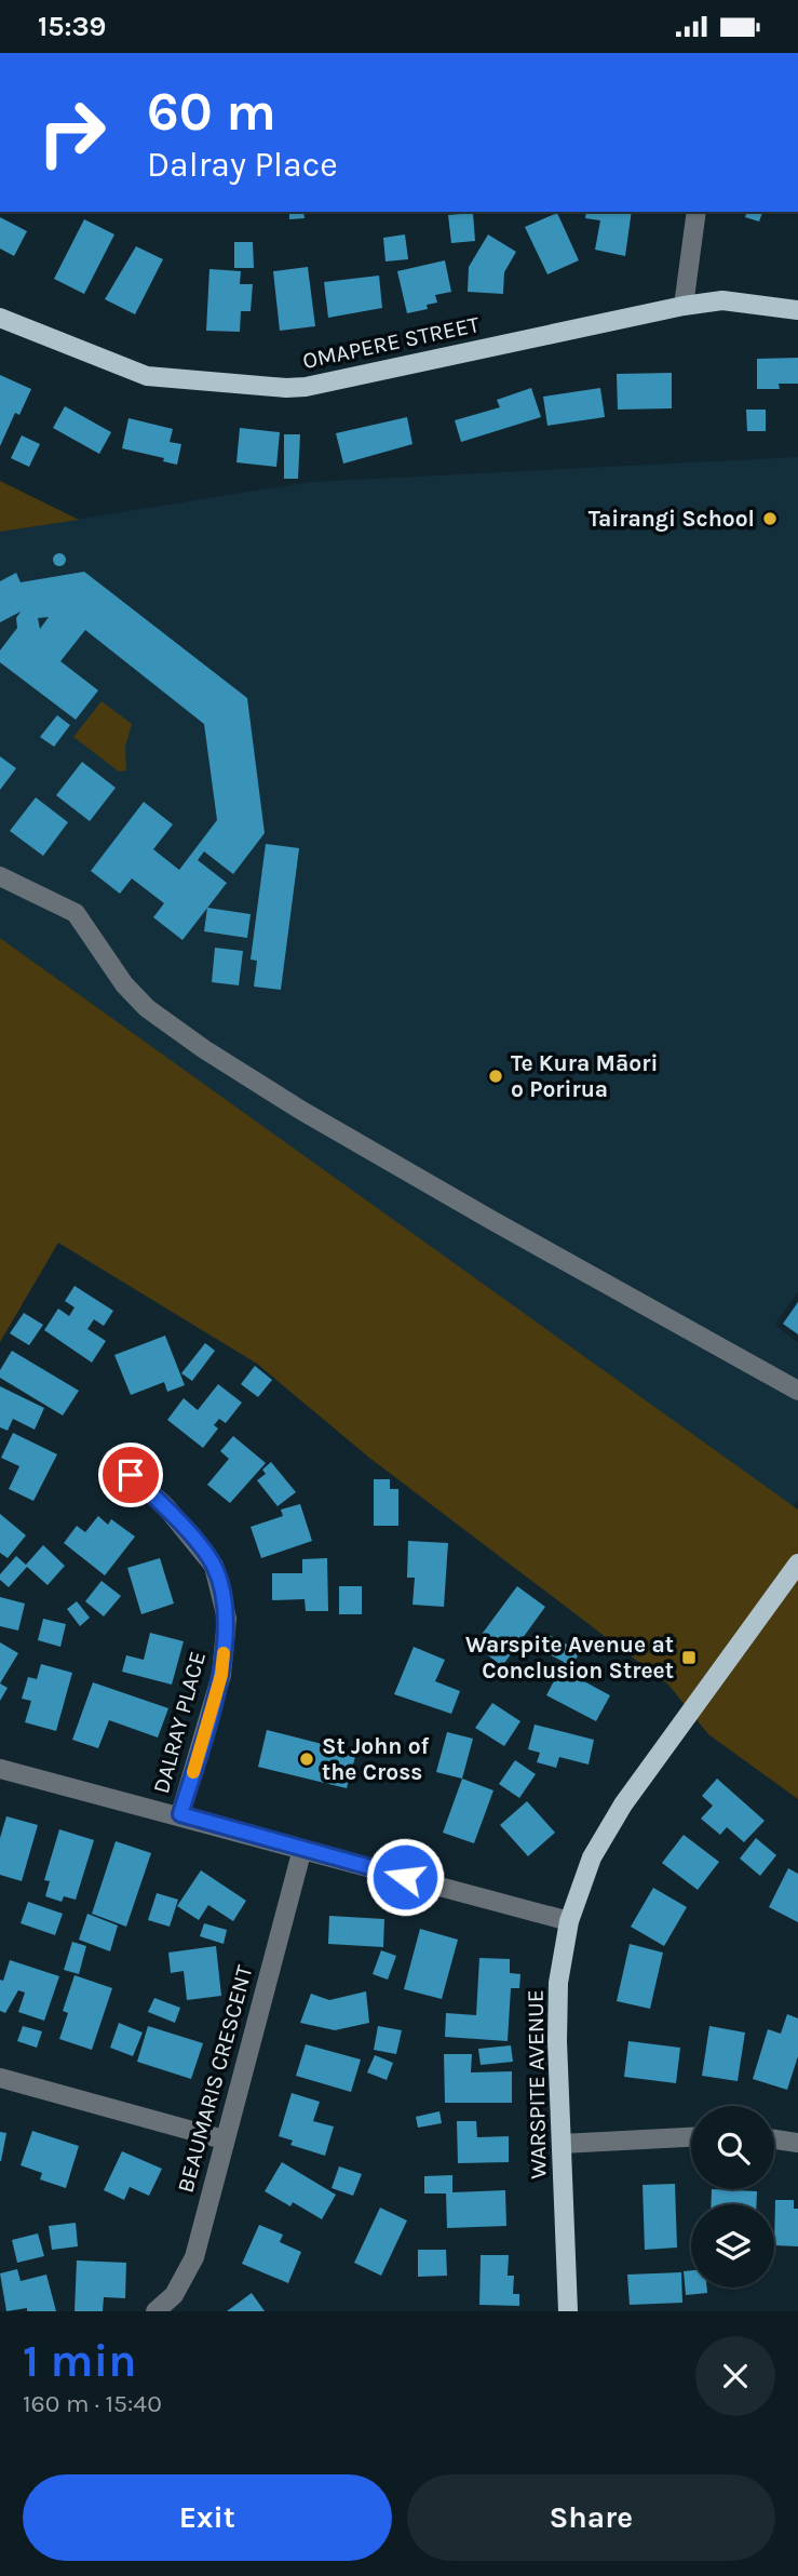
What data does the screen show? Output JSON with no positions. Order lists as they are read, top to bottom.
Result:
{
  "streets": {
    "main road": ["OMAPERE STREET", "WARSPITE AVENUE"],
    "street": ["DALRAY PLACE", "BEAUMARIS CRESCENT"]
  },
  "places": {
    "other": ["Tairangi School", "Te Kura Māori o Porirua", "St John of the Cross"],
    "transit": ["Warspite Avenue at Conclusion Street"]
  },
  "page": {
    "status": "15:39",
    "turn": ["60 m", "Dalray Place"],
    "heading": ["1 min", "160 m · 15:40"],
    "buttons": ["Exit", "Share"]
  }
}
